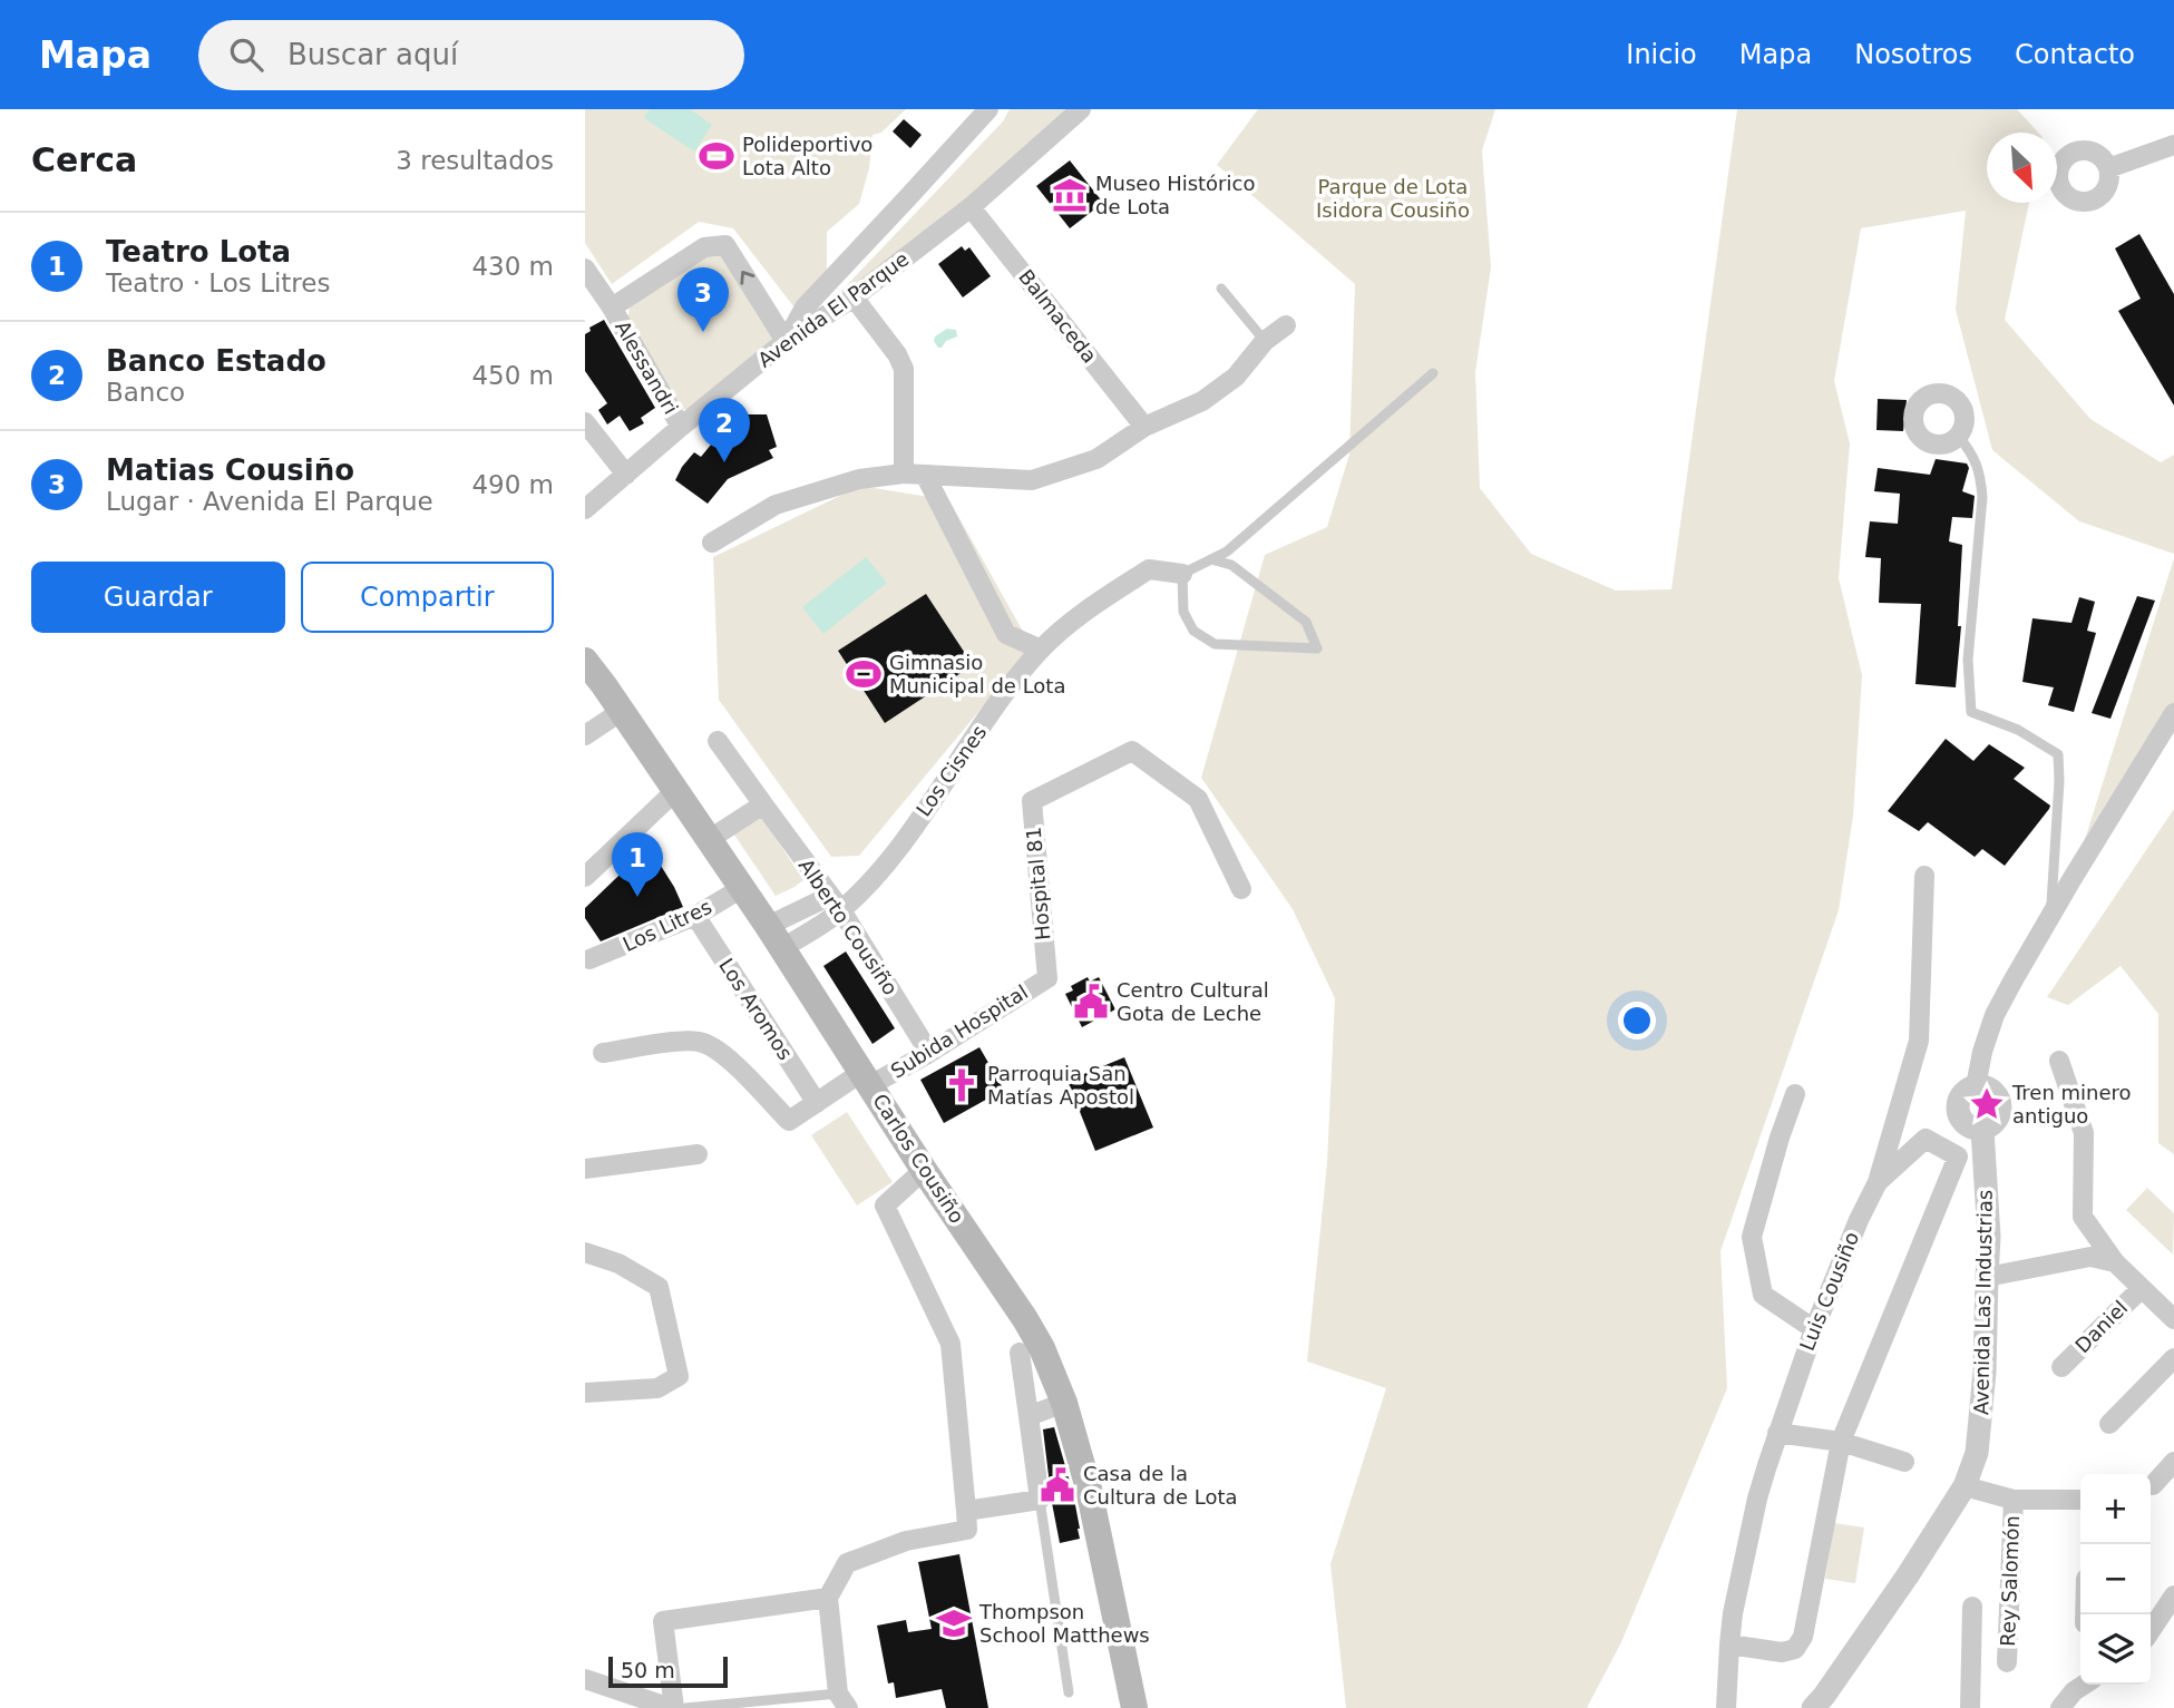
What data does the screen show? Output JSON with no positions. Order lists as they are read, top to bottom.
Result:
{
  "streets": {
    "main road": ["Carlos Cousiño"],
    "street": [
      "Avenida El Parque",
      "Balmaceda",
      "Alessandri",
      "Los Cisnes",
      "Hospital 81",
      "Los Litres",
      "Alberto Cousiño",
      "Los Aromos",
      "Subida Hospital",
      "Luis Cousiño",
      "Avenida Las Industrias",
      "Daniel",
      "Rey Salomón"
    ]
  },
  "crossings": [
    ["Avenida El Parque", "Balmaceda"],
    ["Avenida El Parque", "Alessandri"],
    ["Los Cisnes", "Alberto Cousiño"],
    ["Hospital 81", "Subida Hospital"],
    ["Los Litres", "Los Aromos"],
    ["Los Litres", "Carlos Cousiño"],
    ["Alberto Cousiño", "Subida Hospital"],
    ["Los Aromos", "Subida Hospital"],
    ["Subida Hospital", "Carlos Cousiño"]
  ],
  "parks": ["Parque de Lota Isidora Cousiño"],
  "places": {
    "sports": ["Polideportivo Lota Alto", "Gimnasio Municipal de Lota"],
    "museum": ["Museo Histórico de Lota"],
    "public building": ["Centro Cultural Gota de Leche", "Casa de la Cultura de Lota"],
    "church": ["Parroquia San Matías Apostol"],
    "place": ["Tren minero antiguo"],
    "school or university": ["Thompson School Matthews"]
  },
  "scale_bar": "50 m",
  "north": "bottom right",
  "page": {
    "header": "Mapa",
    "search": "Buscar aquí",
    "nav": [
      "Inicio",
      "Mapa",
      "Nosotros",
      "Contacto"
    ],
    "heading": ["Cerca", "3 resultados"],
    "list": [
      {
        "mark": "1",
        "name": "Teatro Lota",
        "note": "Teatro · Los Litres",
        "value": "430 m"
      },
      {
        "mark": "2",
        "name": "Banco Estado",
        "note": "Banco",
        "value": "450 m"
      },
      {
        "mark": "3",
        "name": "Matias Cousiño",
        "note": "Lugar · Avenida El Parque",
        "value": "490 m"
      }
    ],
    "pins": ["3", "2", "1"],
    "buttons": ["Guardar", "Compartir"],
    "map_buttons": ["+", "−"],
    "scale": "50 m"
  }
}
